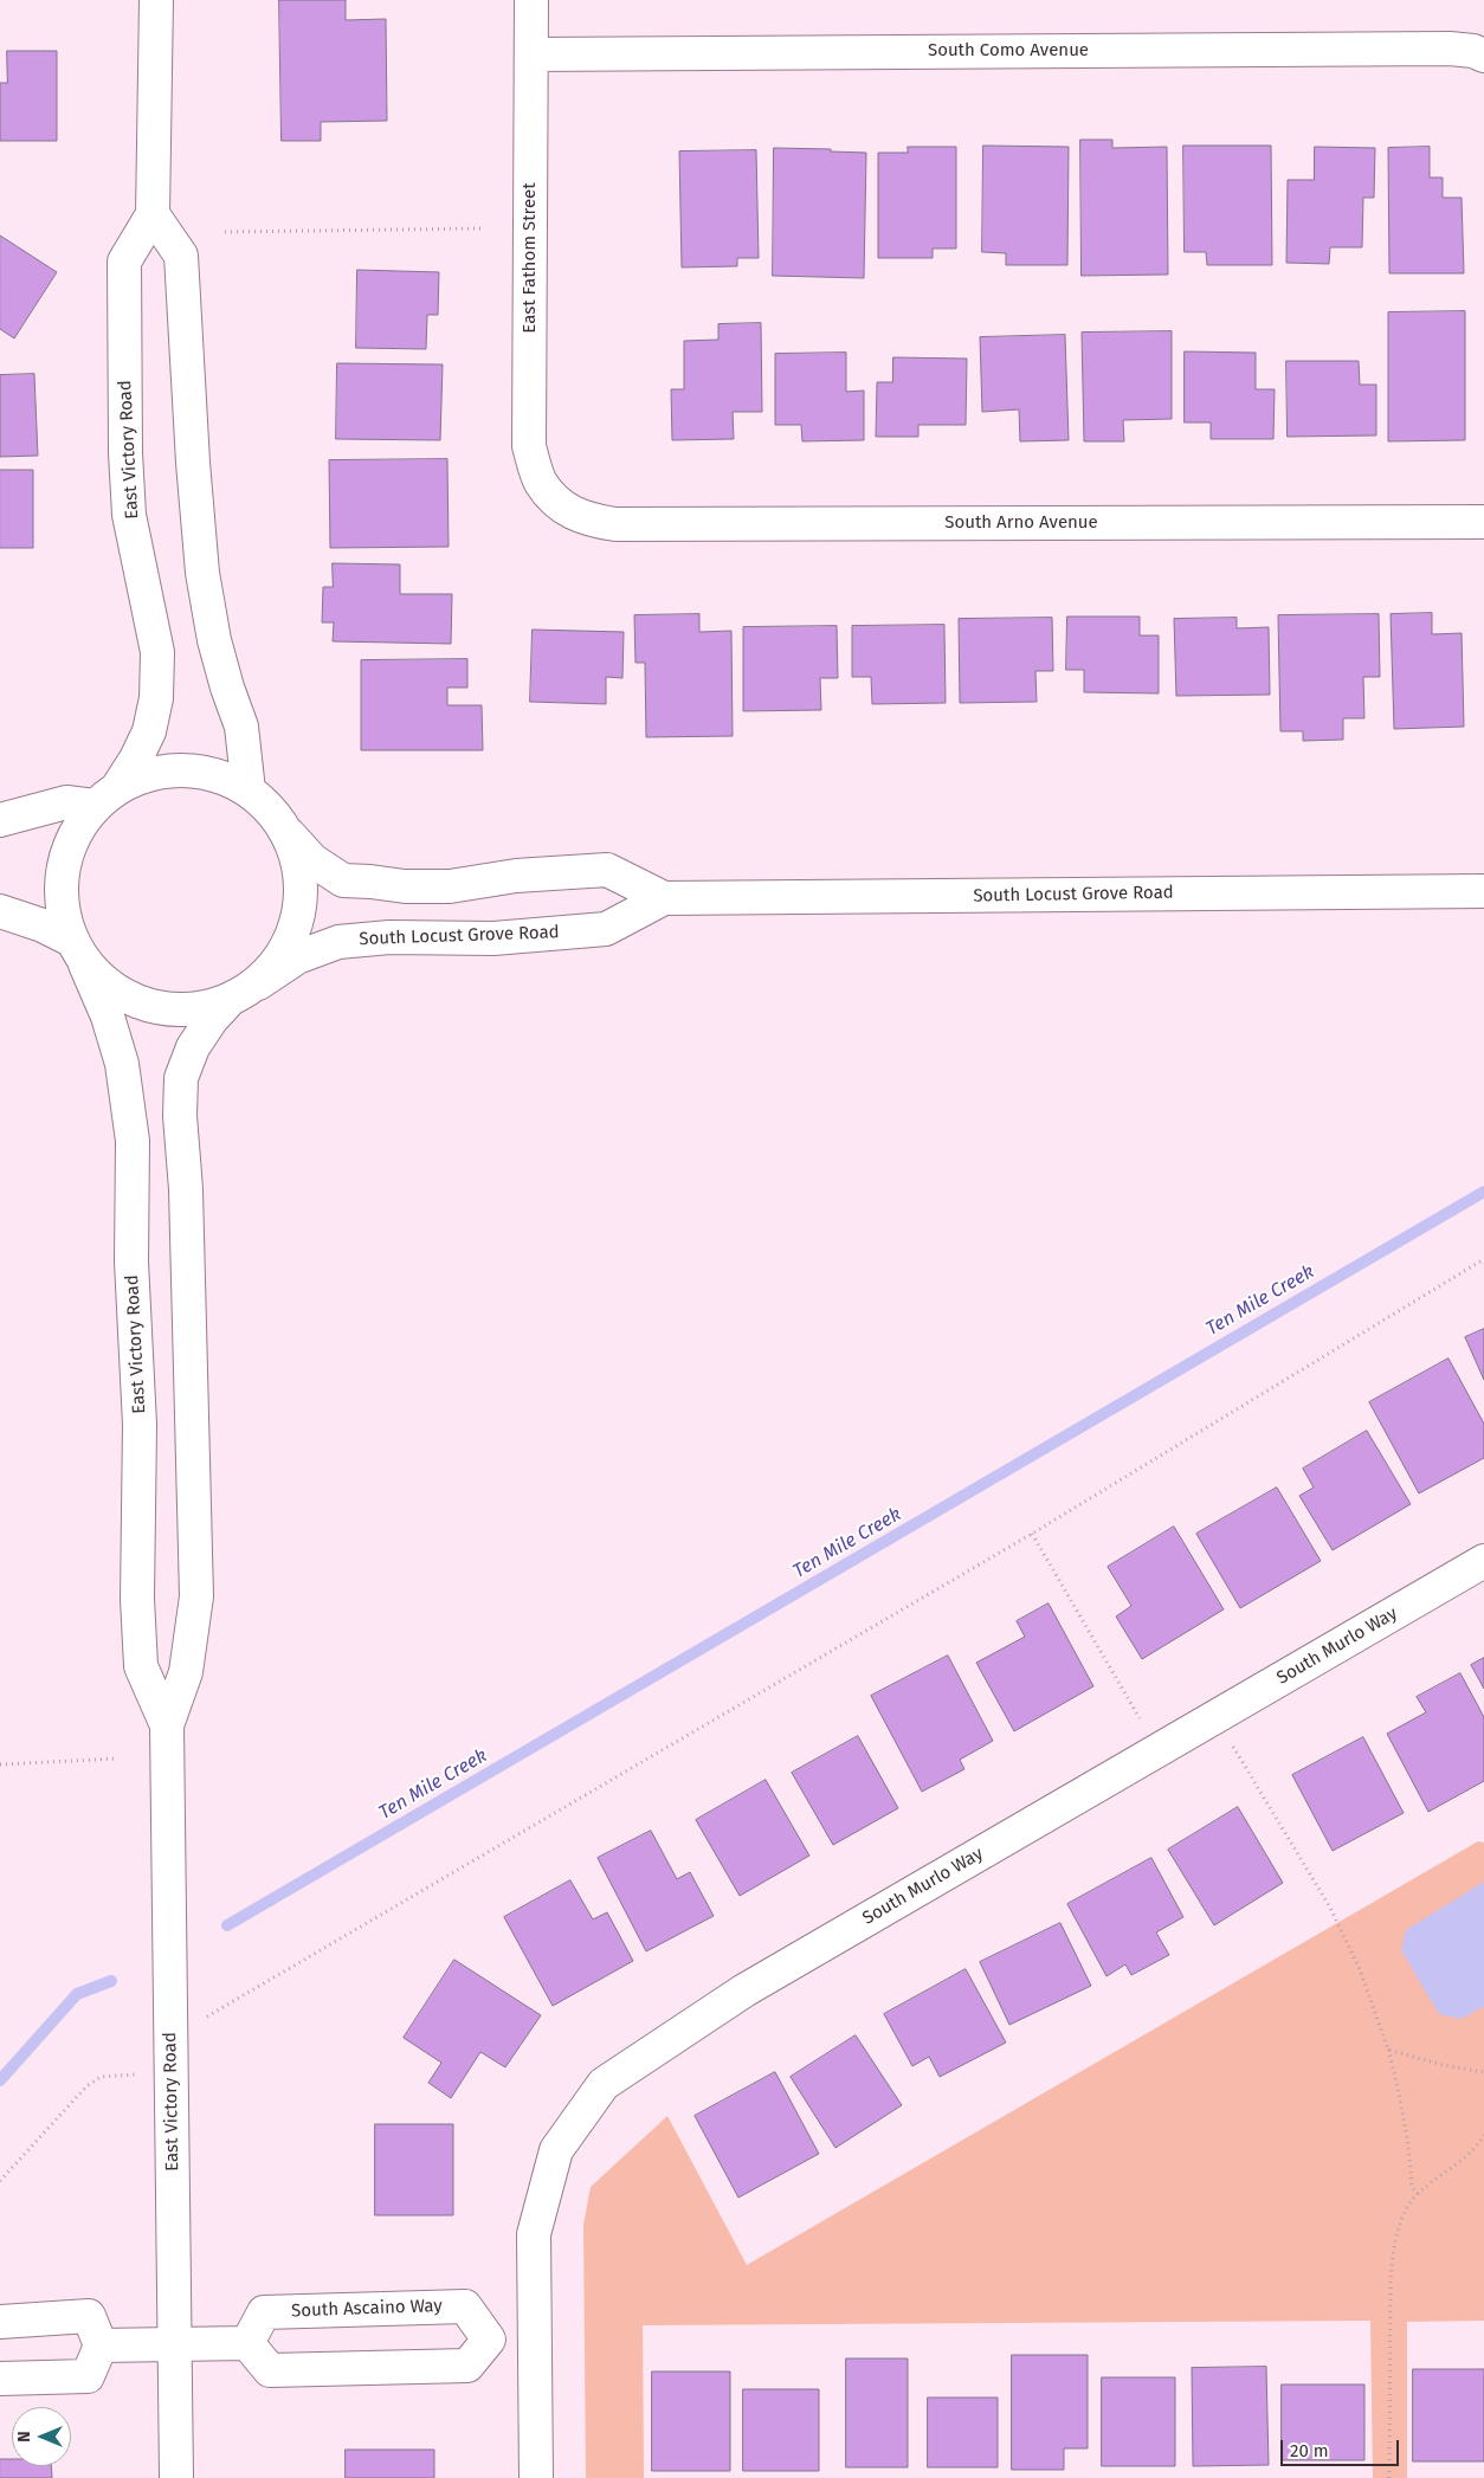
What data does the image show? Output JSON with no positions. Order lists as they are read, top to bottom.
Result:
{
  "streets": {
    "main road": [
      "South Como Avenue",
      "East Fathom Street",
      "East Victory Road",
      "South Arno Avenue",
      "South Locust Grove Road",
      "South Murlo Way",
      "South Ascaino Way"
    ]
  },
  "crossings": [
    ["South Como Avenue", "East Fathom Street"],
    ["East Fathom Street", "South Arno Avenue"]
  ],
  "water": ["Ten Mile Creek"],
  "scale_bar": "20 m",
  "north": "left"
}
